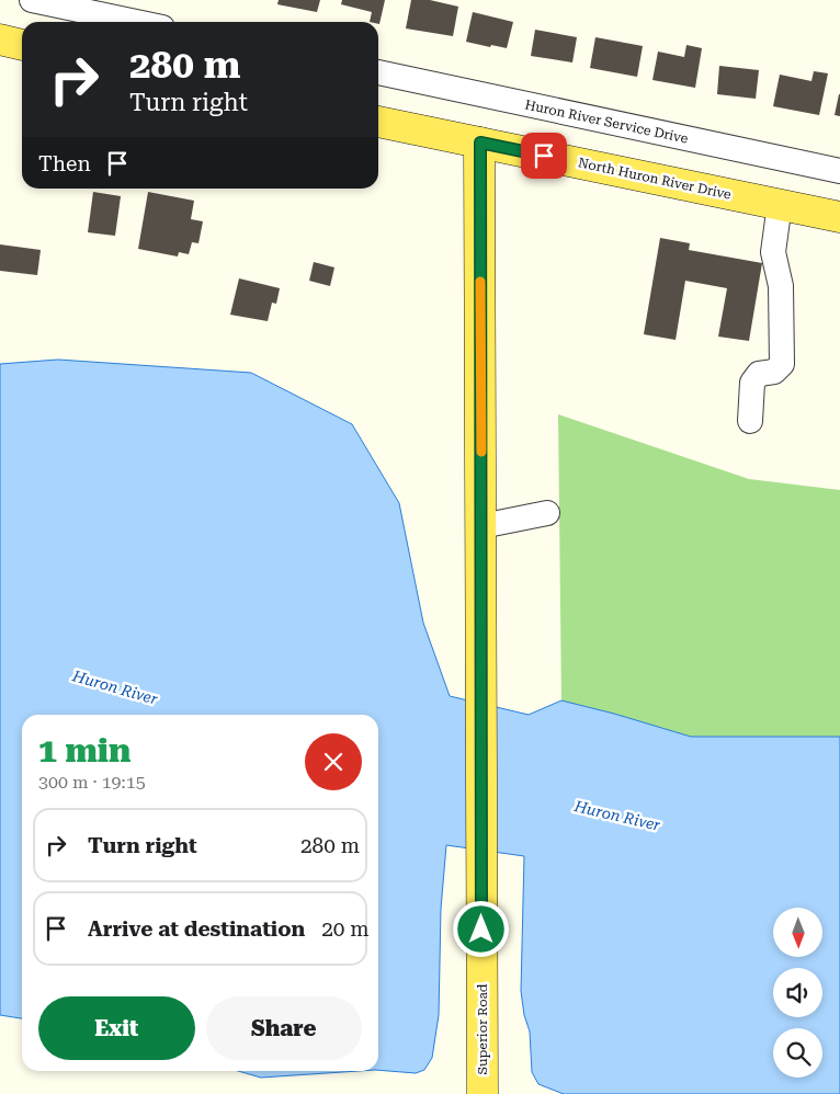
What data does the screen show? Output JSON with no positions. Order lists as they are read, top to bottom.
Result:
{
  "streets": {
    "main road": ["North Huron River Drive", "Superior Road"],
    "lane": ["Huron River Service Drive"]
  },
  "crossings": [
    ["North Huron River Drive", "Superior Road"]
  ],
  "water": ["Huron River"],
  "north": "bottom",
  "page": {
    "turn": ["280 m", "Turn right"],
    "then": "Then",
    "heading": ["1 min", "300 m · 19:15"],
    "list": [
      {
        "name": "Turn right",
        "value": "280 m"
      },
      {
        "name": "Arrive at destination",
        "value": "20 m"
      }
    ],
    "buttons": ["Exit", "Share"]
  }
}
